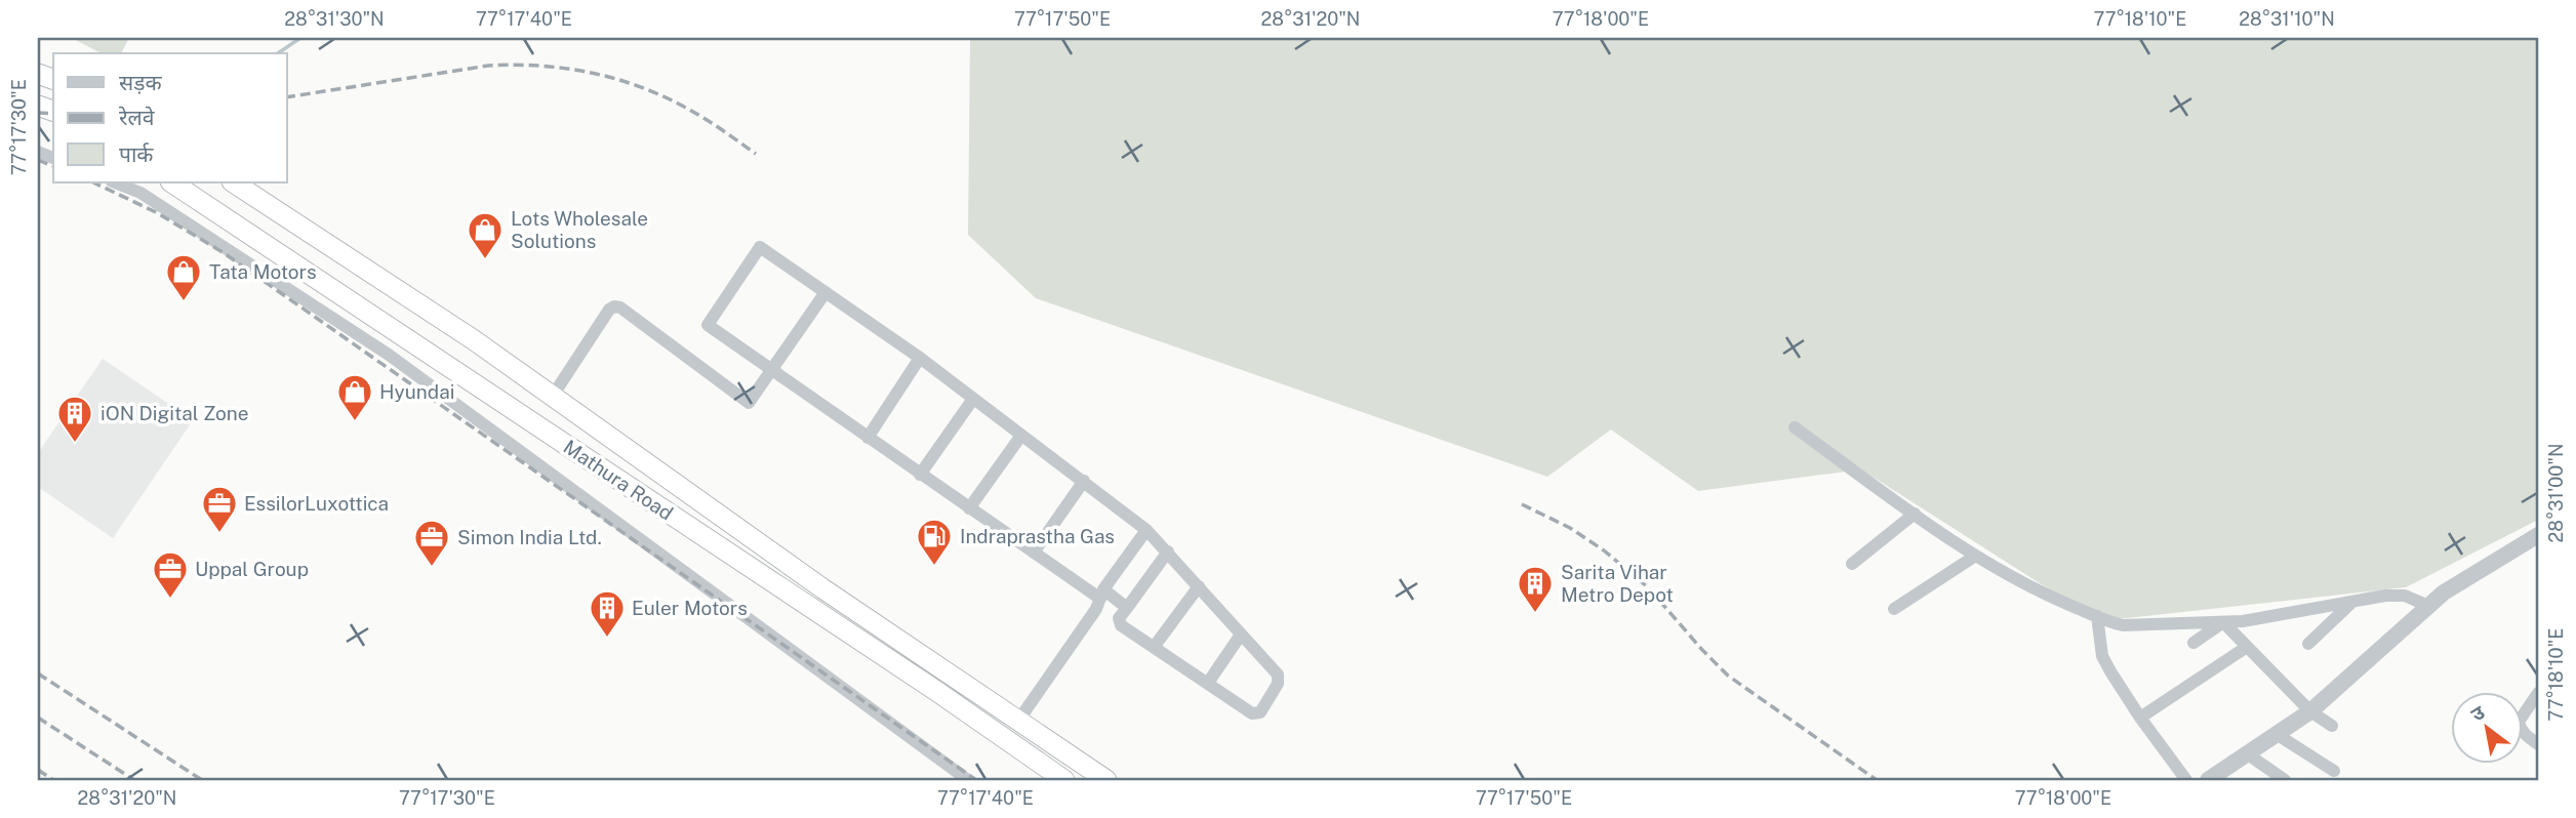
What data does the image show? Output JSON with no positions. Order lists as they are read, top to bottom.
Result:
{
  "streets": {
    "highway": ["Mathura Road"]
  },
  "places": {
    "shop": ["Lots Wholesale Solutions", "Tata Motors", "Hyundai"],
    "building": ["iON Digital Zone", "Sarita Vihar Metro Depot", "Euler Motors"],
    "office": ["EssilorLuxottica", "Simon India Ltd.", "Uppal Group"],
    "fuel station": ["Indraprastha Gas"]
  },
  "legend": ["सड़क", "रेलवे", "पार्क"],
  "north": "top left",
  "coordinates": [
    "28°31'30\"N",
    "77°17'40\"E",
    "77°17'50\"E",
    "28°31'20\"N",
    "77°18'00\"E",
    "77°18'10\"E",
    "28°31'10\"N",
    "77°17'30\"E",
    "28°31'00\"N"
  ]
}
